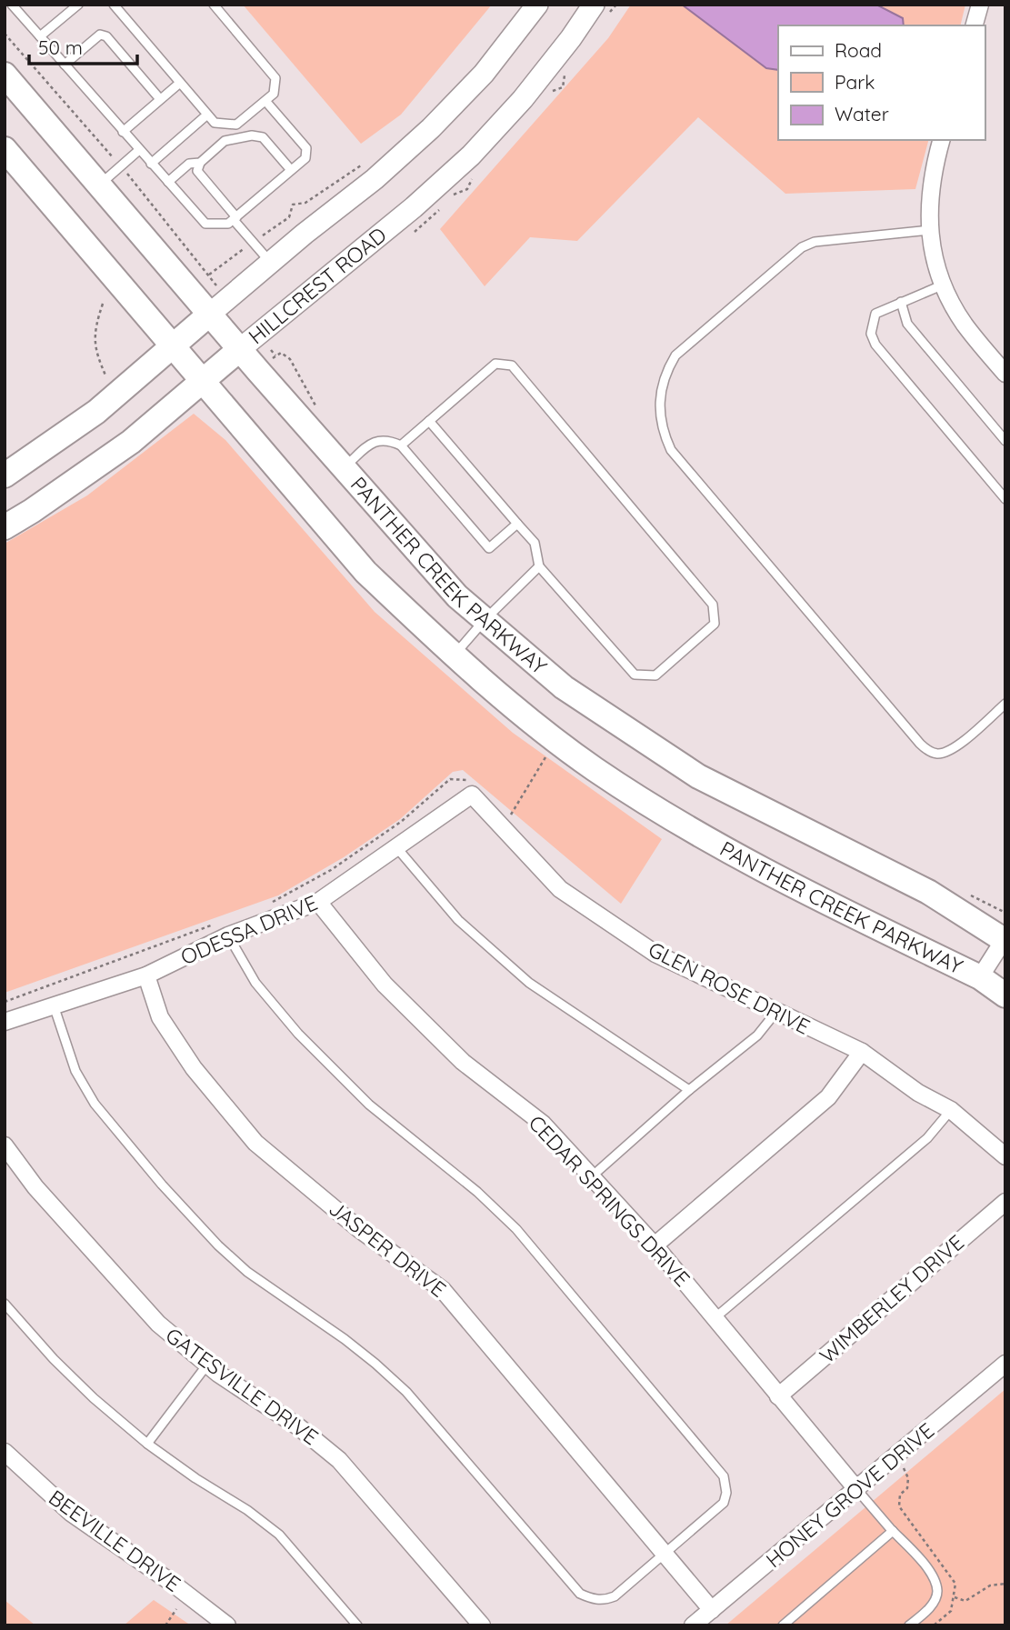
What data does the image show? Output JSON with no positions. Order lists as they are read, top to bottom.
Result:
{
  "streets": {
    "main road": ["HILLCREST ROAD", "PANTHER CREEK PARKWAY"],
    "street": [
      "ODESSA DRIVE",
      "GLEN ROSE DRIVE",
      "CEDAR SPRINGS DRIVE",
      "JASPER DRIVE",
      "WIMBERLEY DRIVE",
      "GATESVILLE DRIVE",
      "HONEY GROVE DRIVE",
      "BEEVILLE DRIVE"
    ]
  },
  "crossings": [
    ["HILLCREST ROAD", "PANTHER CREEK PARKWAY"],
    ["ODESSA DRIVE", "GLEN ROSE DRIVE"],
    ["ODESSA DRIVE", "CEDAR SPRINGS DRIVE"],
    ["ODESSA DRIVE", "JASPER DRIVE"],
    ["CEDAR SPRINGS DRIVE", "WIMBERLEY DRIVE"],
    ["CEDAR SPRINGS DRIVE", "HONEY GROVE DRIVE"],
    ["JASPER DRIVE", "HONEY GROVE DRIVE"]
  ],
  "legend": ["Road", "Park", "Water"],
  "scale_bar": "50 m"
}
